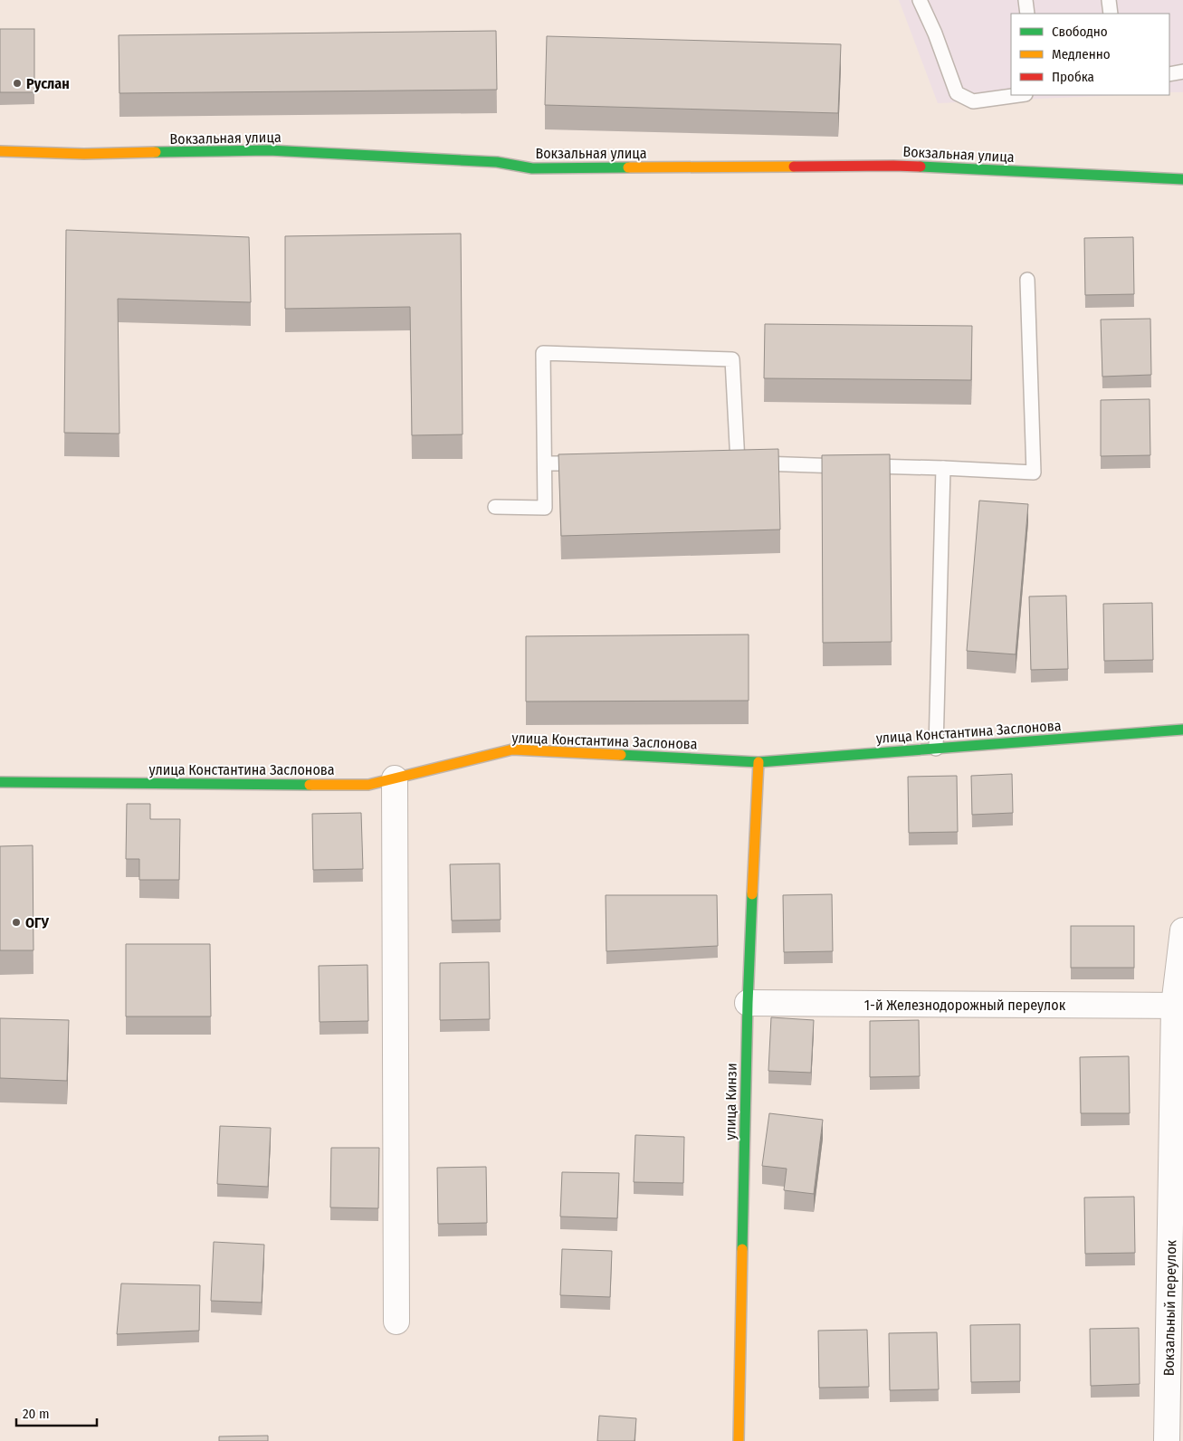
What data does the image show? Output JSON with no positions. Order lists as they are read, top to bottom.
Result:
{
  "streets": {
    "street": [
      "Вокзальная улица",
      "улица Константина Заслонова",
      "1-й Железнодорожный переулок",
      "улица Кинзи",
      "Вокзальный переулок"
    ]
  },
  "crossings": [
    ["улица Константина Заслонова", "улица Кинзи"],
    ["1-й Железнодорожный переулок", "улица Кинзи"],
    ["1-й Железнодорожный переулок", "Вокзальный переулок"]
  ],
  "places": ["Руслан", "ОГУ"],
  "legend": ["Свободно", "Медленно", "Пробка"],
  "scale_bar": "20 m"
}
